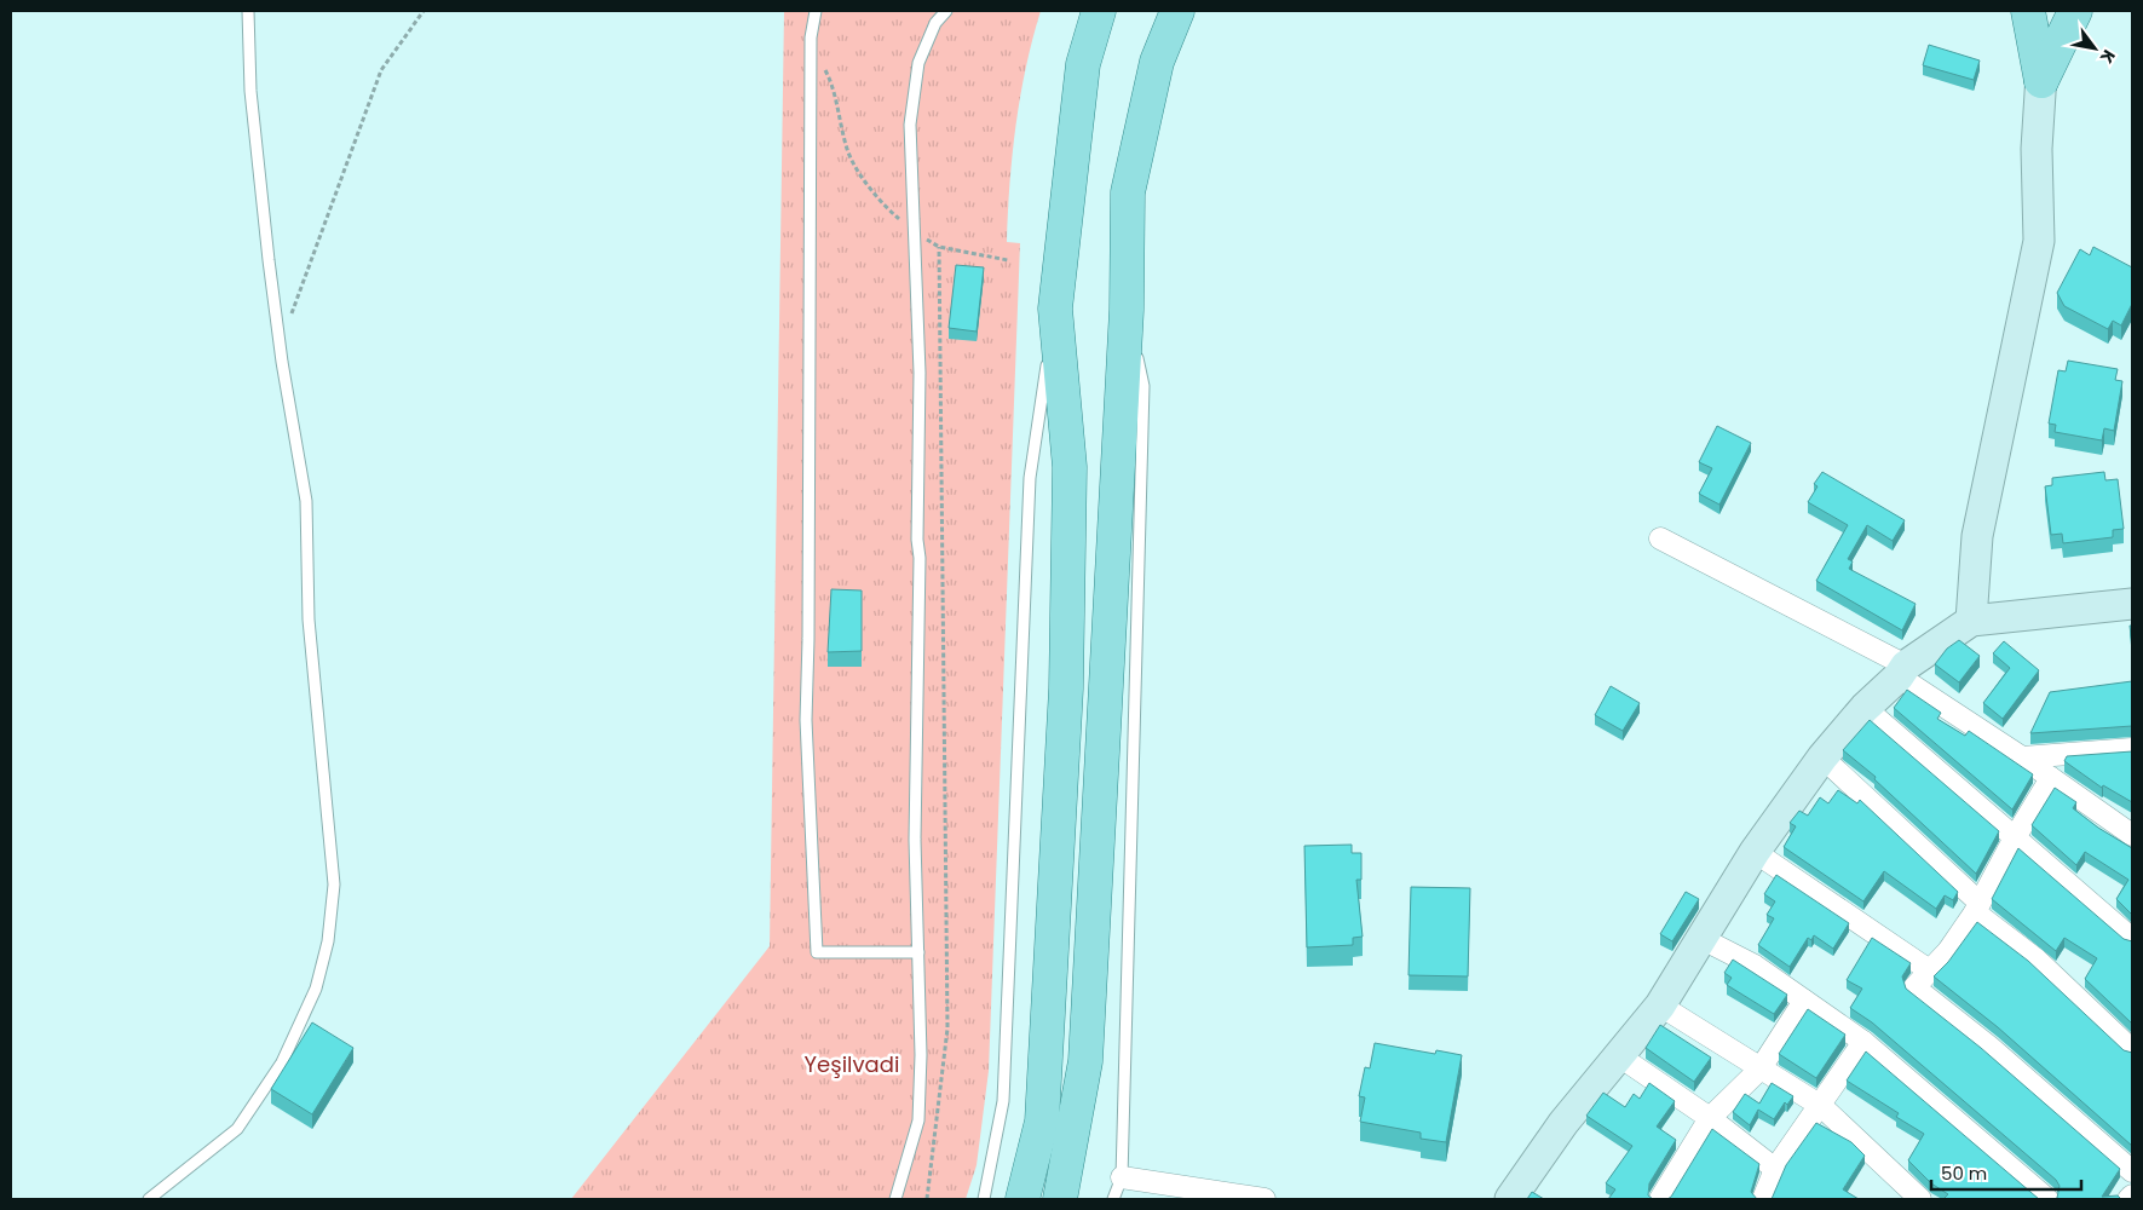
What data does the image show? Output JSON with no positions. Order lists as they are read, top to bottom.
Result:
{
  "parks": ["Yeşilvadi"],
  "scale_bar": "50 m",
  "north": "bottom right"
}
